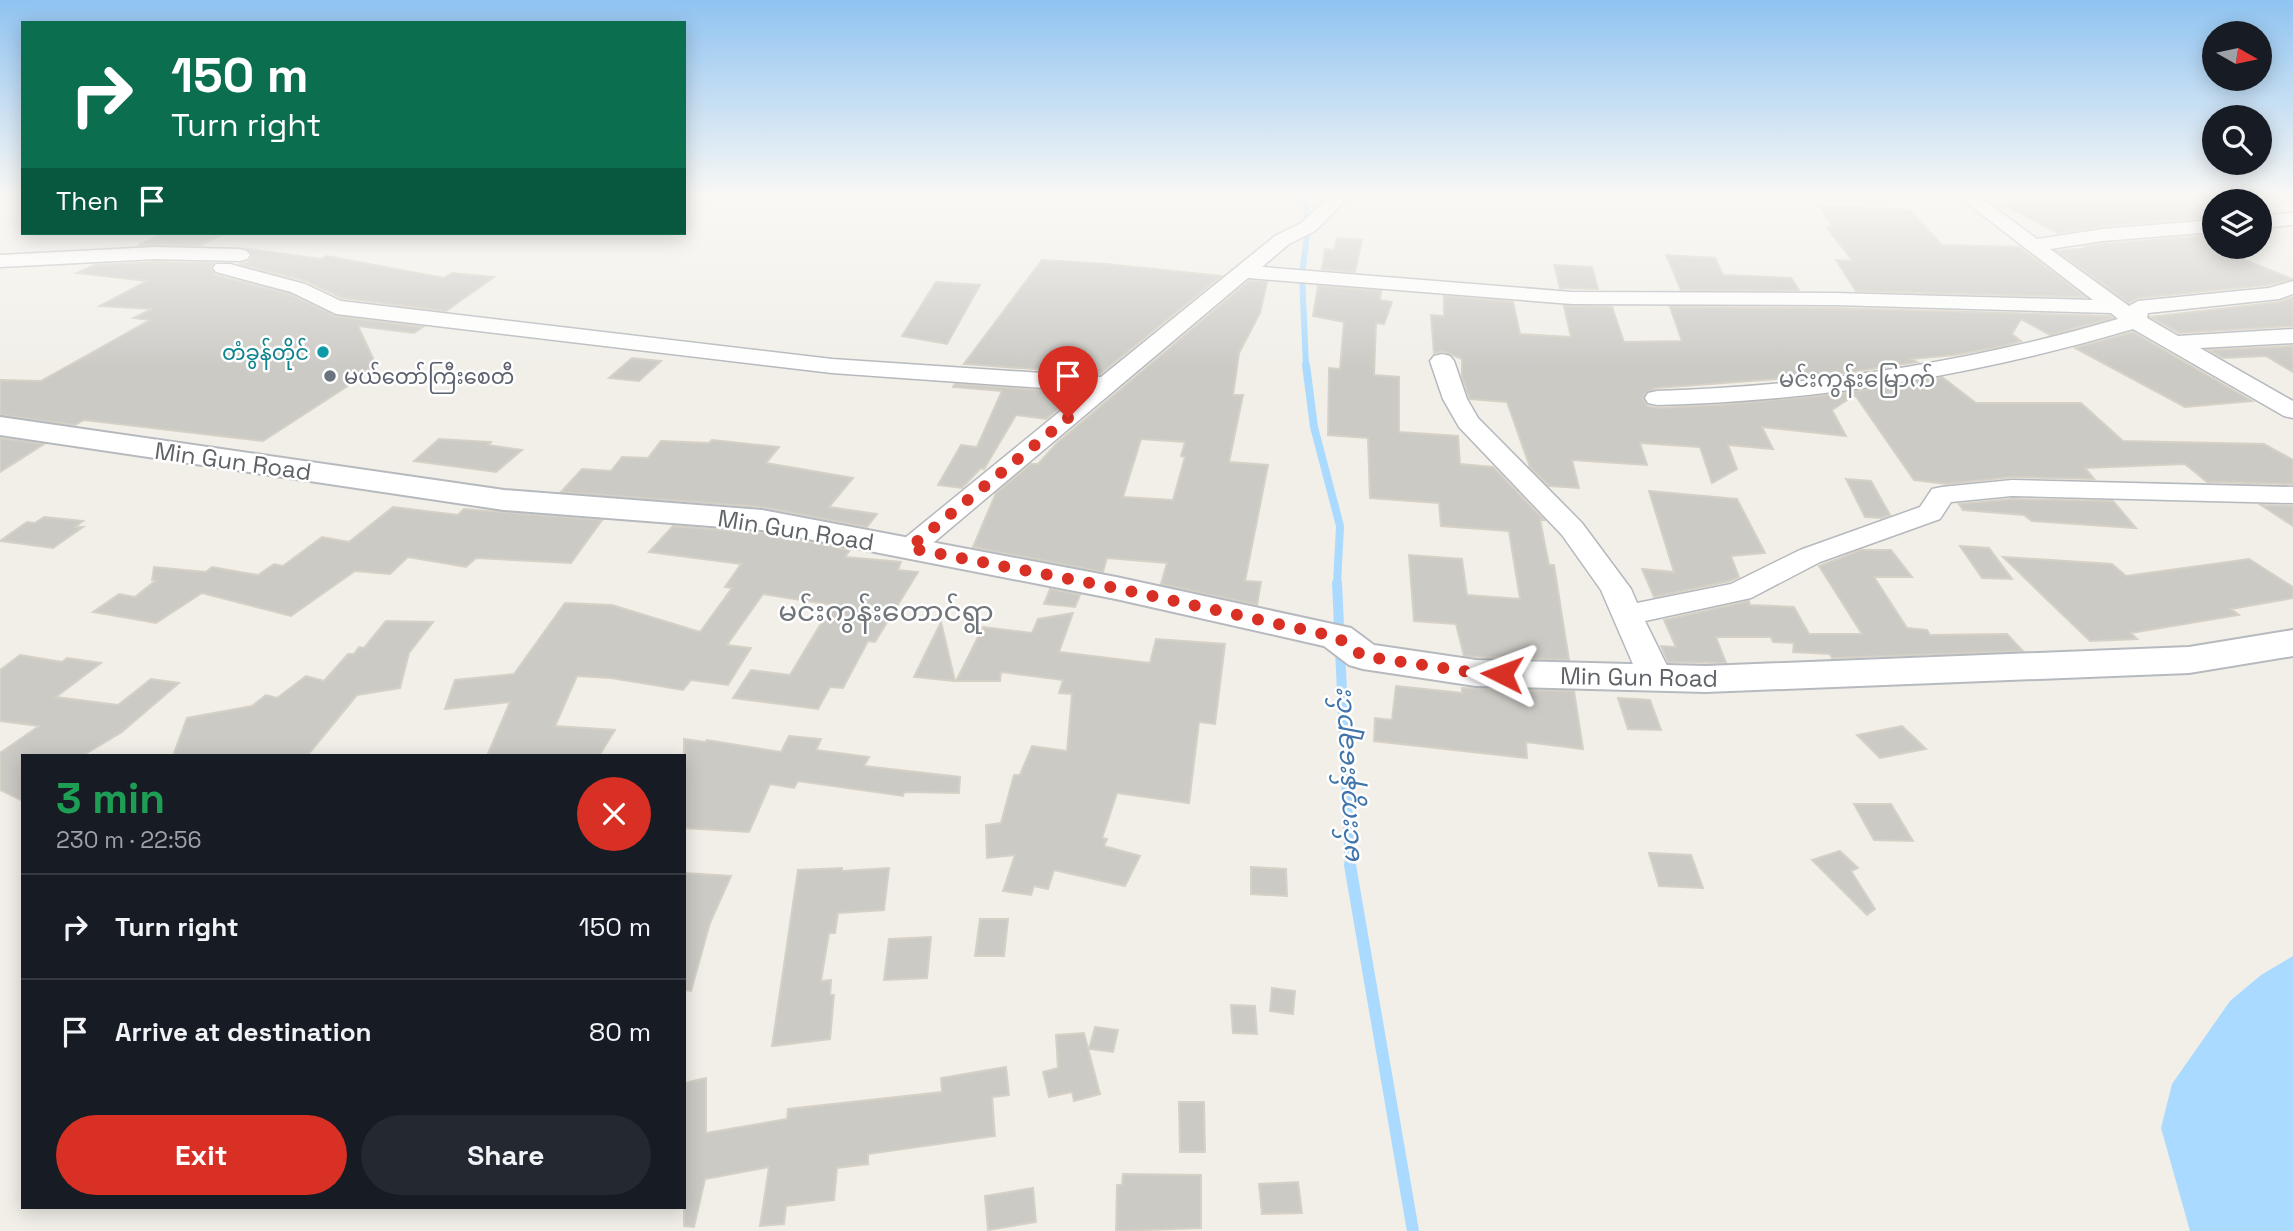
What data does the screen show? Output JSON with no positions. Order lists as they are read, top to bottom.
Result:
{
  "streets": {
    "street": ["Min Gun Road"]
  },
  "districts": ["မင်းကွန်းမြောက်", "မင်းကွန်းတောင်ရွာ"],
  "water": ["မင်းကွန်းချောင်း"],
  "places": ["တံခွန်တိုင်", "မယ်တော်ကြီးစေတီ"],
  "north": "right",
  "page": {
    "turn": ["150 m", "Turn right"],
    "then": "Then",
    "heading": ["3 min", "230 m · 22:56"],
    "list": [
      {
        "name": "Turn right",
        "value": "150 m"
      },
      {
        "name": "Arrive at destination",
        "value": "80 m"
      }
    ],
    "buttons": ["Exit", "Share"]
  }
}
